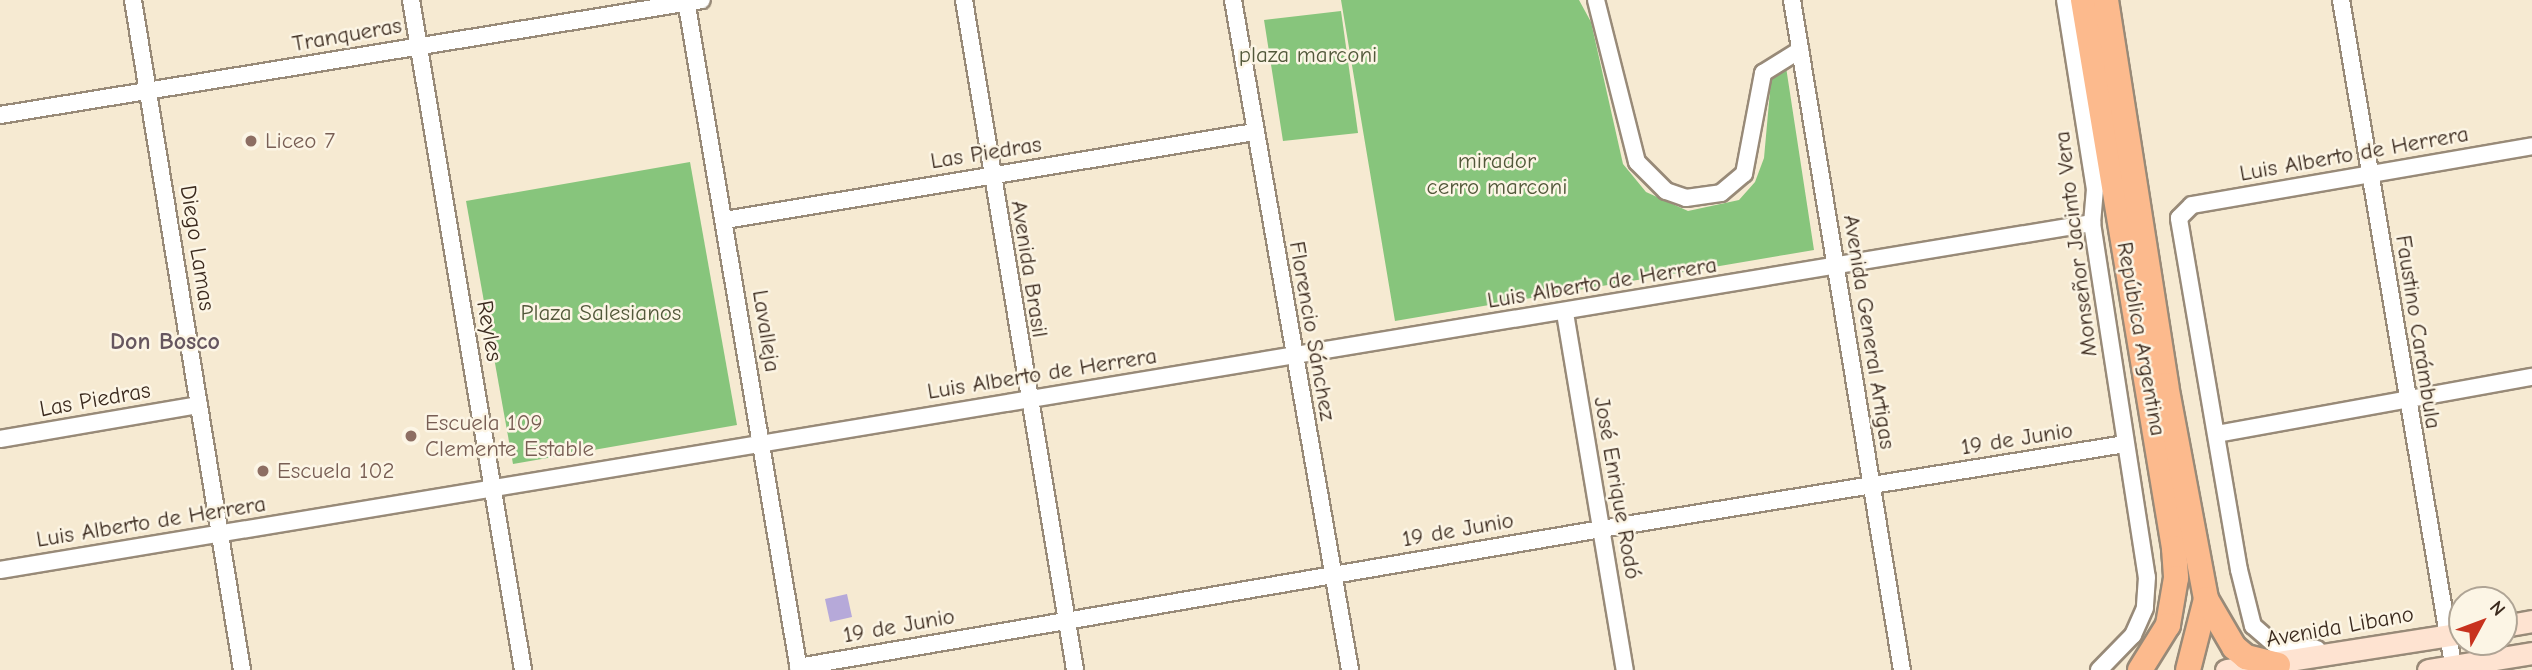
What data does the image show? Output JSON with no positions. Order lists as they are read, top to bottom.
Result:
{
  "streets": {
    "highway": ["República Argentina"],
    "main road": ["Avenida Libano"],
    "street": [
      "Tranqueras",
      "Las Piedras",
      "Luis Alberto de Herrera",
      "Monseñor Jacinto Vera",
      "Diego Lamas",
      "Avenida Brasil",
      "Reyles",
      "Lavalleja",
      "Florencio Sánchez",
      "Avenida General Artigas",
      "Faustino Carámbula",
      "19 de Junio",
      "José Enrique Rodó"
    ]
  },
  "crossings": [
    ["Tranqueras", "Diego Lamas"],
    ["Tranqueras", "Reyles"],
    ["Tranqueras", "Lavalleja"],
    ["Las Piedras", "Diego Lamas"],
    ["Las Piedras", "Avenida Brasil"],
    ["Las Piedras", "Lavalleja"],
    ["Las Piedras", "Florencio Sánchez"],
    ["Luis Alberto de Herrera", "Monseñor Jacinto Vera"],
    ["Luis Alberto de Herrera", "Diego Lamas"],
    ["Luis Alberto de Herrera", "Avenida Brasil"],
    ["Luis Alberto de Herrera", "Reyles"],
    ["Luis Alberto de Herrera", "Lavalleja"],
    ["Luis Alberto de Herrera", "Florencio Sánchez"],
    ["Luis Alberto de Herrera", "Avenida General Artigas"],
    ["Luis Alberto de Herrera", "Faustino Carámbula"],
    ["Luis Alberto de Herrera", "José Enrique Rodó"],
    ["Monseñor Jacinto Vera", "19 de Junio"],
    ["Avenida Brasil", "19 de Junio"],
    ["Lavalleja", "19 de Junio"],
    ["Florencio Sánchez", "19 de Junio"],
    ["Avenida General Artigas", "19 de Junio"],
    ["19 de Junio", "José Enrique Rodó"]
  ],
  "districts": ["Don Bosco"],
  "parks": ["plaza marconi", "mirador cerro marconi", "Plaza Salesianos"],
  "places": ["Liceo 7", "Escuela 109 Clemente Estable", "Escuela 102"],
  "north": "top right"
}
